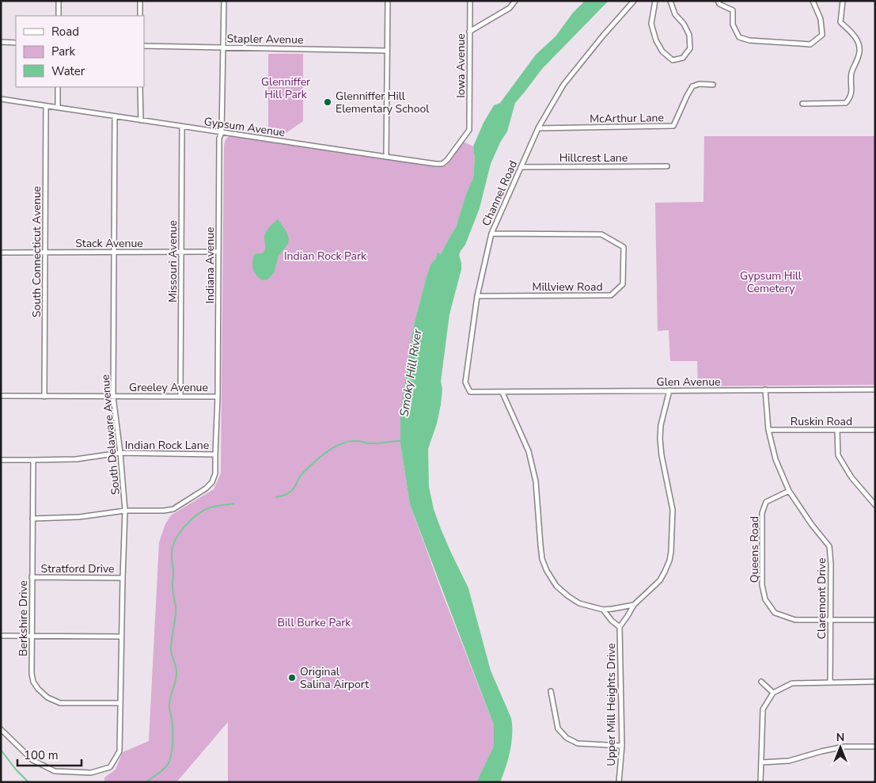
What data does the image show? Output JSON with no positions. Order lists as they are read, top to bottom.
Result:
{
  "streets": {
    "street": [
      "Stapler Avenue",
      "Iowa Avenue",
      "McArthur Lane",
      "Gypsum Avenue",
      "Hillcrest Lane",
      "Channel Road",
      "Stack Avenue",
      "South Connecticut Avenue",
      "Missouri Avenue",
      "Indiana Avenue",
      "Millview Road",
      "Glen Avenue",
      "Greeley Avenue",
      "Ruskin Road",
      "South Delaware Avenue",
      "Indian Rock Lane",
      "Queens Road",
      "Stratford Drive",
      "Claremont Drive",
      "Berkshire Drive",
      "Upper Mill Heights Drive"
    ]
  },
  "crossings": [
    ["Stapler Avenue", "Indiana Avenue"],
    ["Iowa Avenue", "Gypsum Avenue"],
    ["McArthur Lane", "Channel Road"],
    ["Gypsum Avenue", "South Connecticut Avenue"],
    ["Gypsum Avenue", "Missouri Avenue"],
    ["Gypsum Avenue", "Indiana Avenue"],
    ["Gypsum Avenue", "South Delaware Avenue"],
    ["Hillcrest Lane", "Channel Road"],
    ["Channel Road", "Millview Road"],
    ["Channel Road", "Glen Avenue"],
    ["Stack Avenue", "South Connecticut Avenue"],
    ["Stack Avenue", "Missouri Avenue"],
    ["Stack Avenue", "Indiana Avenue"],
    ["Stack Avenue", "South Delaware Avenue"],
    ["South Connecticut Avenue", "Greeley Avenue"],
    ["Missouri Avenue", "Greeley Avenue"],
    ["Indiana Avenue", "Greeley Avenue"],
    ["Indiana Avenue", "South Delaware Avenue"],
    ["Indiana Avenue", "Indian Rock Lane"],
    ["Glen Avenue", "Claremont Drive"],
    ["Glen Avenue", "Upper Mill Heights Drive"],
    ["Greeley Avenue", "South Delaware Avenue"],
    ["Ruskin Road", "Claremont Drive"],
    ["South Delaware Avenue", "Indian Rock Lane"],
    ["South Delaware Avenue", "Stratford Drive"],
    ["South Delaware Avenue", "Berkshire Drive"],
    ["Indian Rock Lane", "Berkshire Drive"],
    ["Queens Road", "Claremont Drive"],
    ["Stratford Drive", "Berkshire Drive"]
  ],
  "water": ["Smoky Hill River"],
  "parks": [
    "Glenniffer Hill Park",
    "Indian Rock Park",
    "Gypsum Hill Cemetery",
    "Bill Burke Park"
  ],
  "places": ["Glenniffer Hill Elementary School", "Original Salina Airport"],
  "legend": ["Road", "Park", "Water"],
  "scale_bar": "100 m",
  "north": "top"
}
